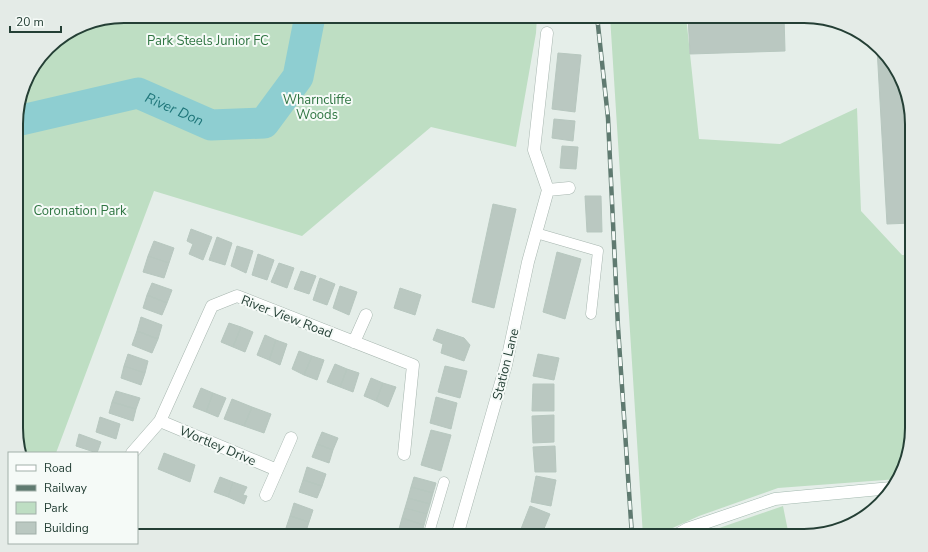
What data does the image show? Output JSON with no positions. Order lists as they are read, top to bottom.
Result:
{
  "streets": {
    "street": ["River View Road", "Station Lane", "Wortley Drive"]
  },
  "crossings": [
    ["River View Road", "Wortley Drive"]
  ],
  "water": ["River Don"],
  "parks": ["Park Steels Junior FC", "Wharncliffe Woods", "Coronation Park"],
  "legend": [
    "Road",
    "Railway",
    "Park",
    "Building"
  ],
  "scale_bar": "20 m"
}
